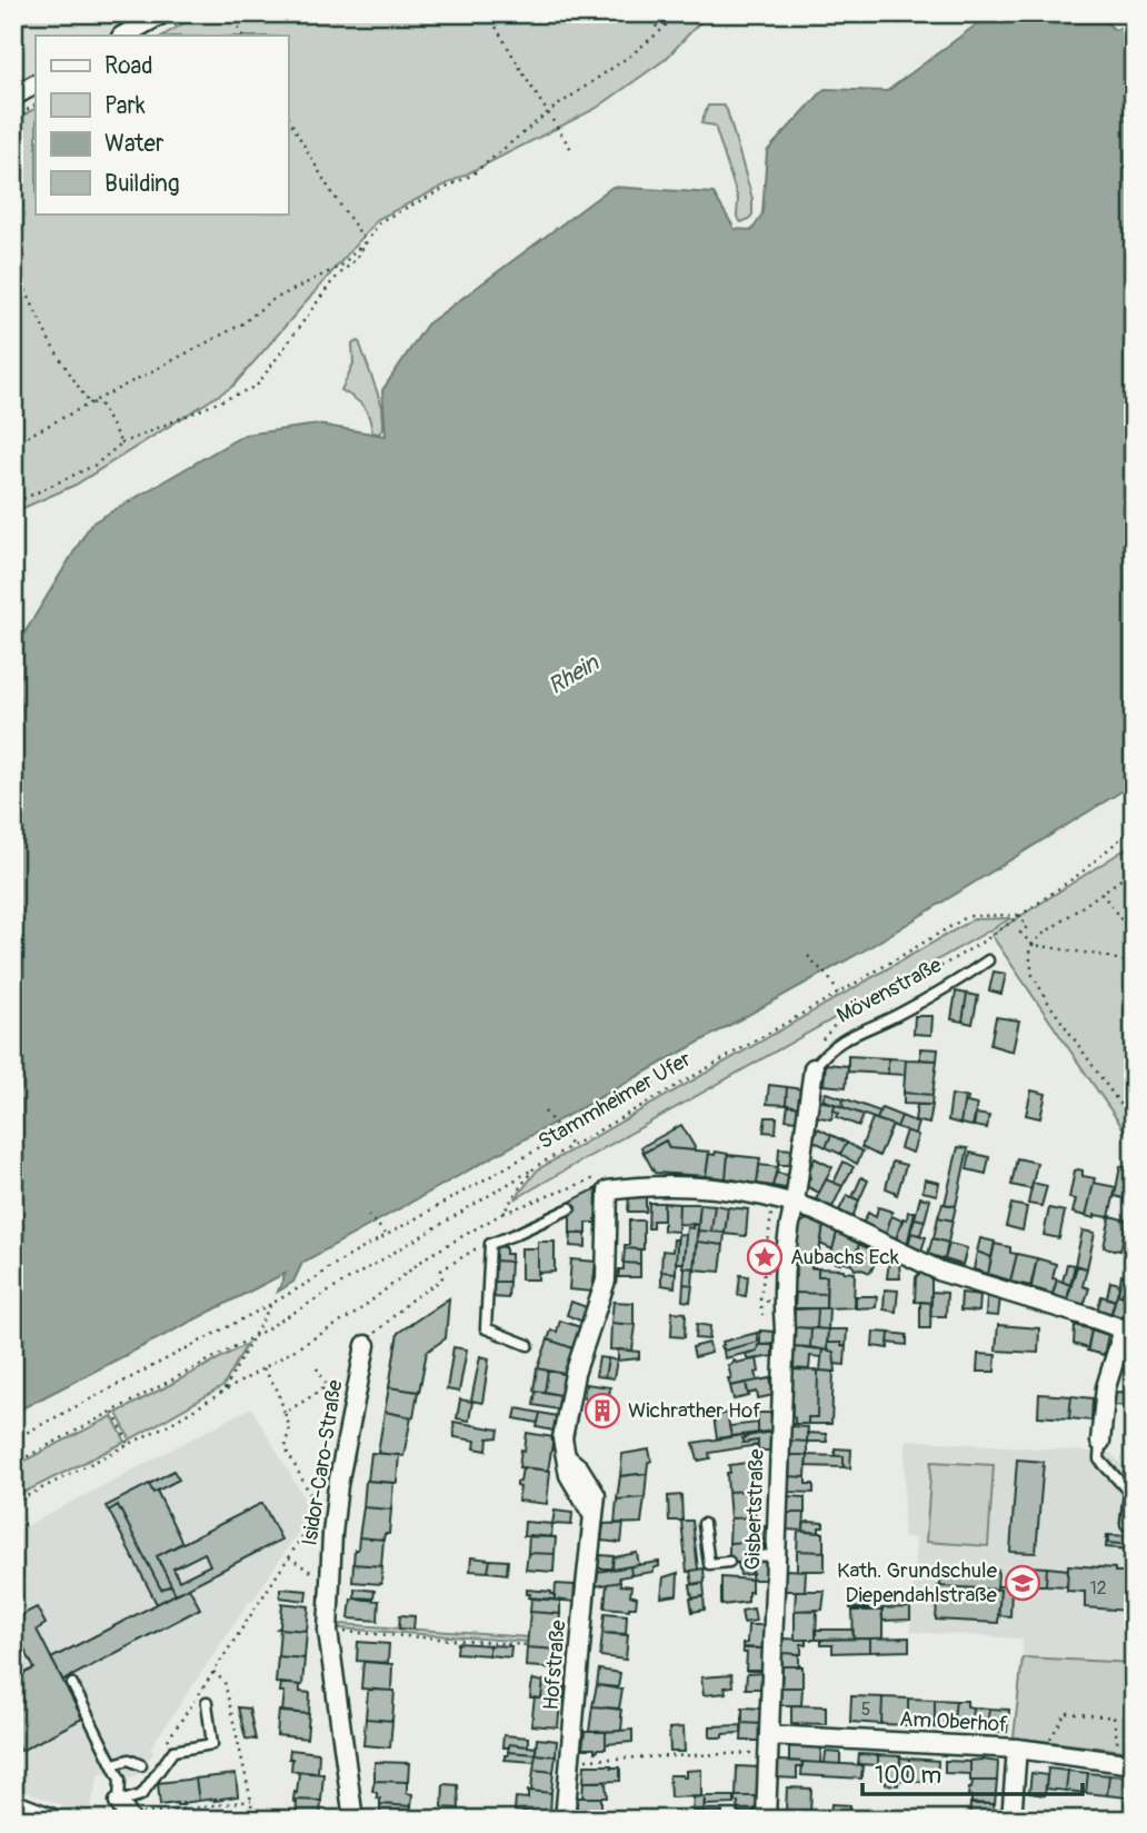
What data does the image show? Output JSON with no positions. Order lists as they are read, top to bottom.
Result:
{
  "streets": {
    "street": [
      "Isidor-Caro-Straße",
      "Gisbertstraße",
      "Hofstraße",
      "Am Oberhof"
    ],
    "lane": ["Mövenstraße"],
    "path": ["Stammheimer Ufer"]
  },
  "crossings": [
    ["Gisbertstraße", "Am Oberhof"]
  ],
  "water": ["Rhein"],
  "places": {
    "place": ["Aubachs Eck"],
    "building": ["Wichrather Hof"],
    "school or university": ["Kath. Grundschule Diependahlstraße"]
  },
  "house_numbers": ["12", "5"],
  "legend": [
    "Road",
    "Park",
    "Water",
    "Building"
  ],
  "scale_bar": "100 m"
}
